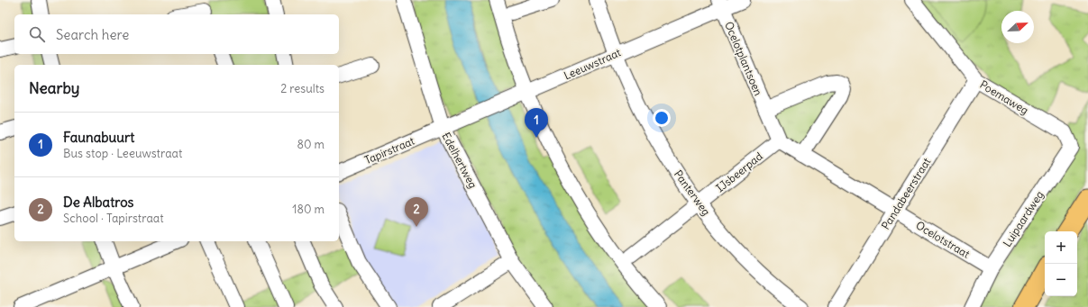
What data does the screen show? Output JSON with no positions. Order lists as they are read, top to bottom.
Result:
{
  "streets": {
    "street": [
      "Ocelotplantsoen",
      "Leeuwstraat",
      "Poemaweg",
      "Tapirstraat",
      "Edelhertweg",
      "IJsbeerpad",
      "Panterweg",
      "Pandabeerstraat",
      "Luipaardweg",
      "Ocelotstraat"
    ]
  },
  "crossings": [
    ["Ocelotplantsoen", "Leeuwstraat"],
    ["Ocelotplantsoen", "IJsbeerpad"],
    ["Leeuwstraat", "Tapirstraat"],
    ["Leeuwstraat", "Edelhertweg"],
    ["Leeuwstraat", "Panterweg"],
    ["Poemaweg", "Pandabeerstraat"],
    ["Poemaweg", "Luipaardweg"],
    ["Tapirstraat", "Edelhertweg"],
    ["IJsbeerpad", "Panterweg"],
    ["Pandabeerstraat", "Ocelotstraat"],
    ["Luipaardweg", "Ocelotstraat"]
  ],
  "north": "top right",
  "page": {
    "search": "Search here",
    "heading": ["Nearby", "2 results"],
    "pins": ["1", "2"],
    "list": [
      {
        "mark": "1",
        "name": "Faunabuurt",
        "note": "Bus stop · Leeuwstraat",
        "value": "80 m"
      },
      {
        "mark": "2",
        "name": "De Albatros",
        "note": "School · Tapirstraat",
        "value": "180 m"
      }
    ],
    "map_buttons": ["+", "−"]
  }
}
